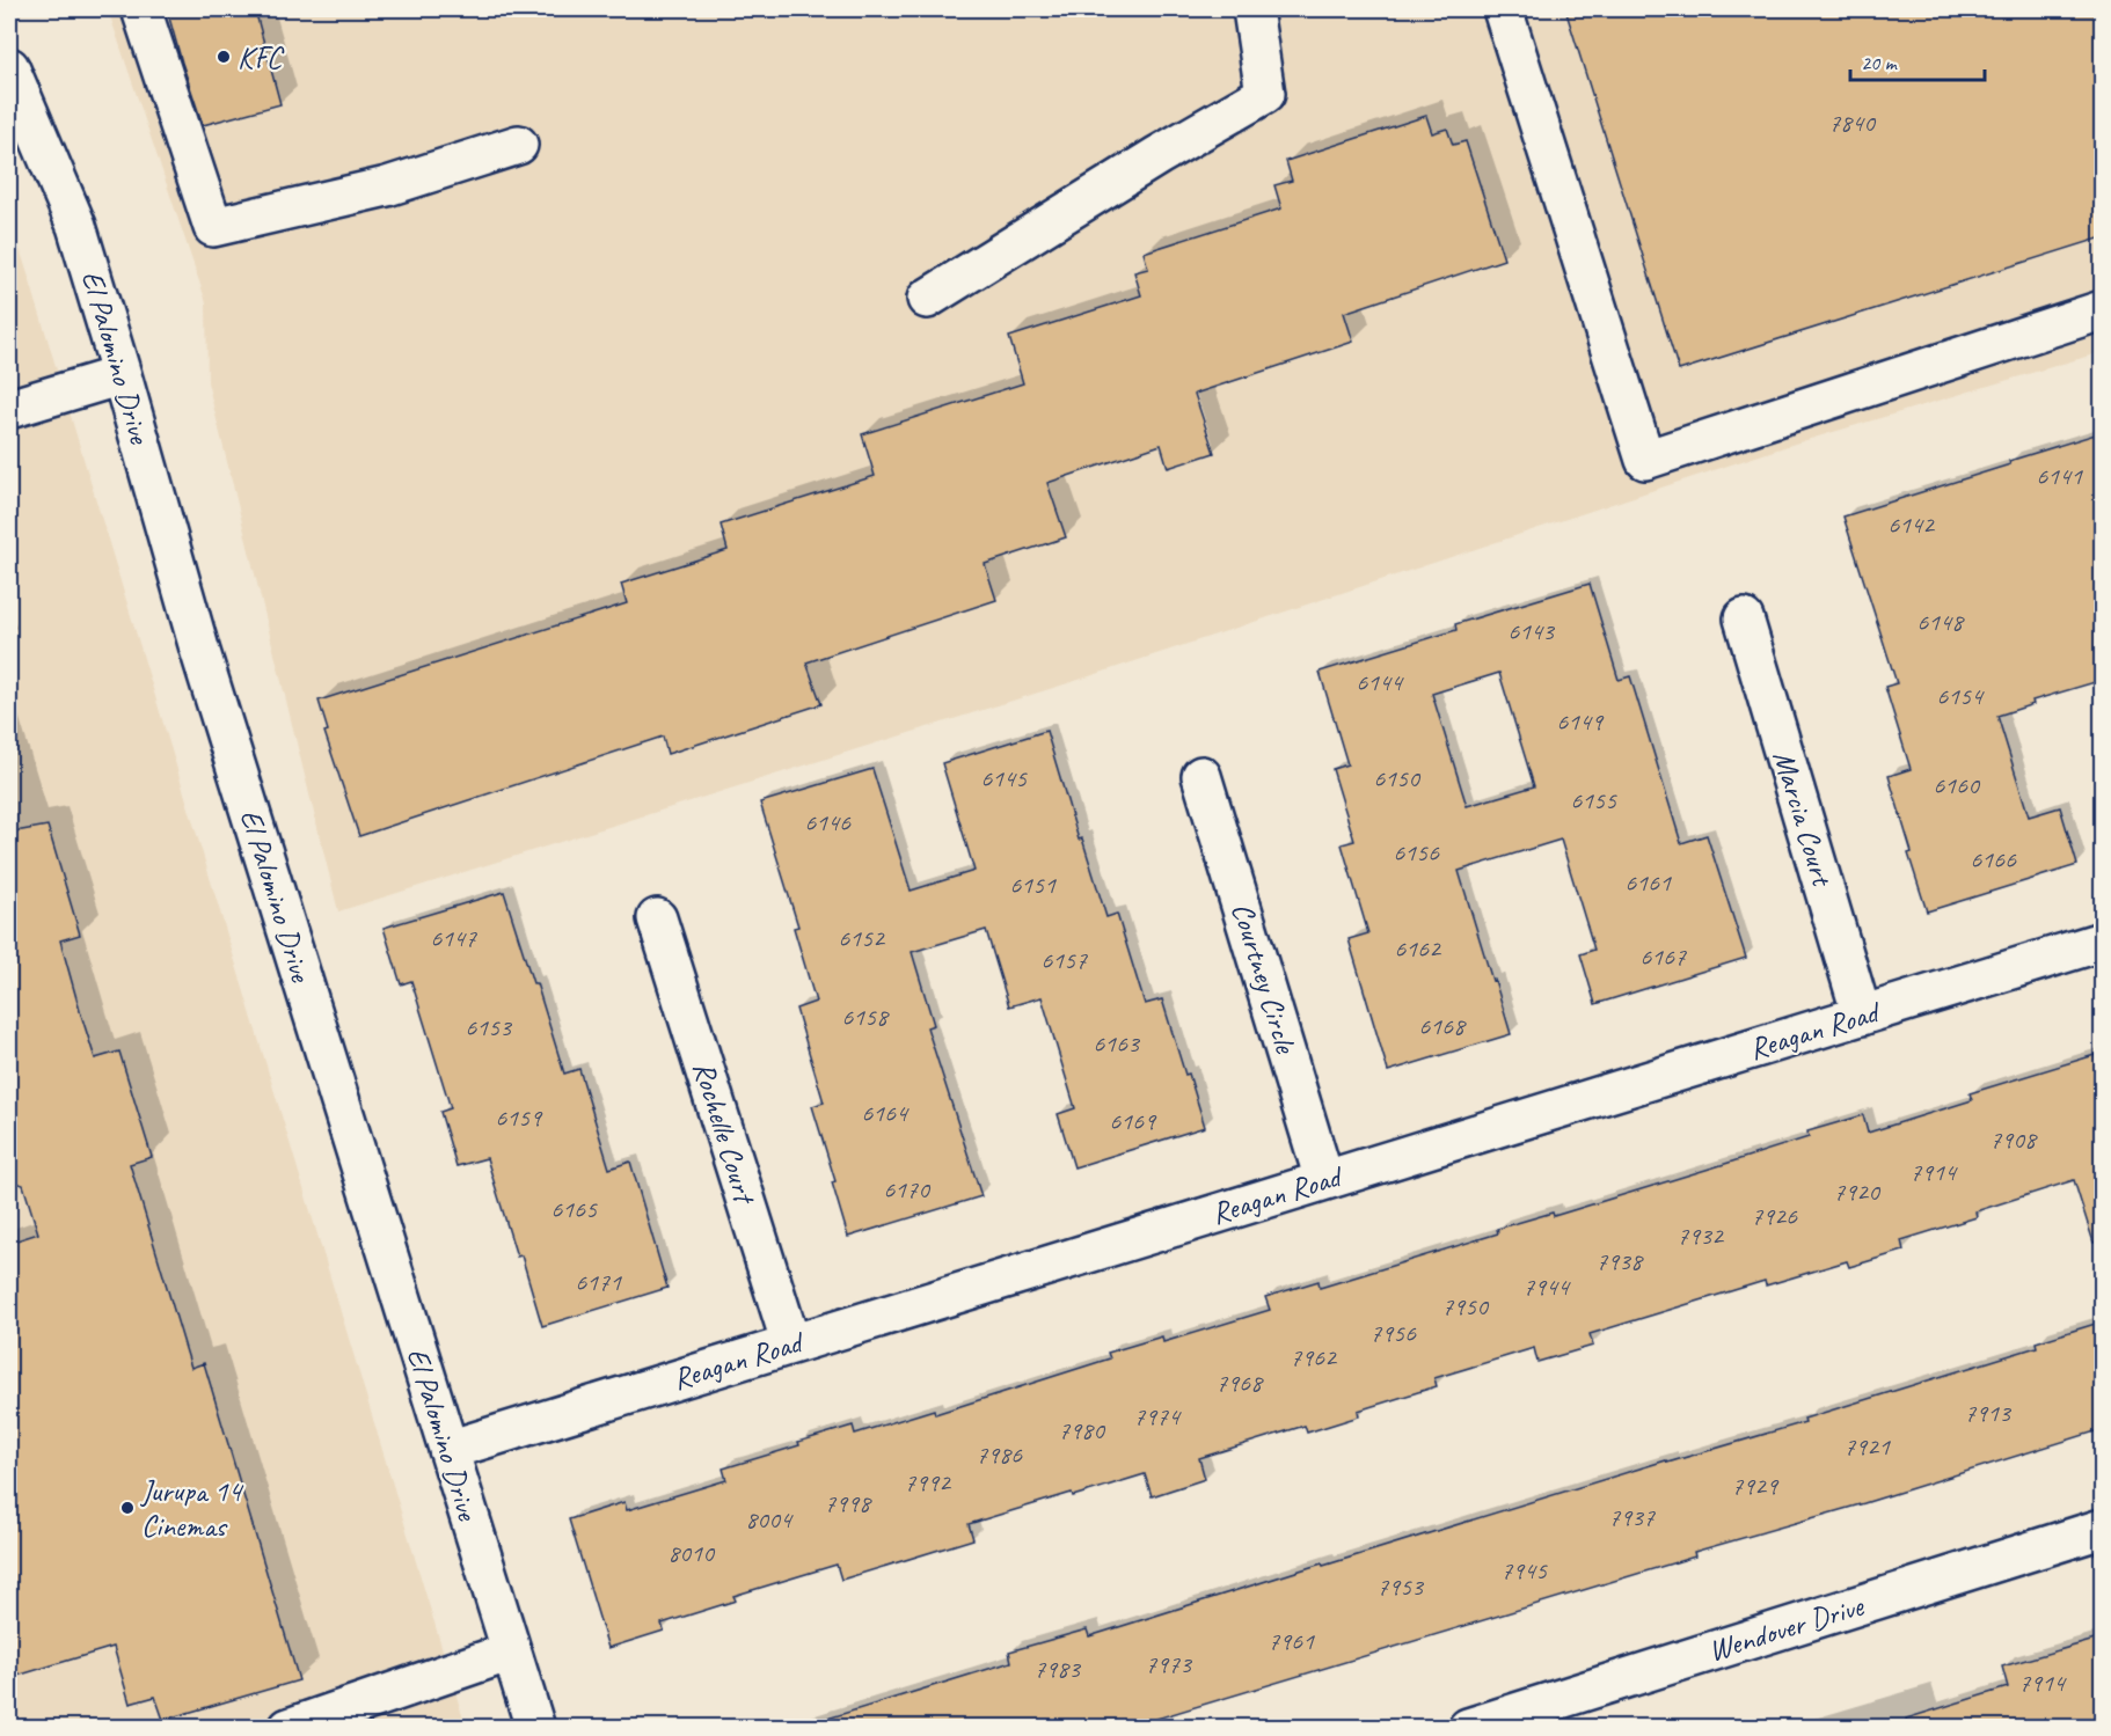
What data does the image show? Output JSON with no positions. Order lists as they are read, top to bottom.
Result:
{
  "streets": {
    "street": [
      "El Palomino Drive",
      "Marcia Court",
      "Courtney Circle",
      "Reagan Road",
      "Rochelle Court",
      "Wendover Drive"
    ]
  },
  "crossings": [
    ["El Palomino Drive", "Reagan Road"],
    ["Marcia Court", "Reagan Road"],
    ["Courtney Circle", "Reagan Road"],
    ["Reagan Road", "Rochelle Court"]
  ],
  "places": ["KFC", "Jurupa 14 Cinemas"],
  "house_numbers": [
    "7840",
    "6141",
    "6142",
    "6148",
    "6143",
    "6144",
    "6154",
    "6149",
    "6145",
    "6150",
    "6160",
    "6155",
    "6146",
    "6156",
    "6166",
    "6161",
    "6151",
    "6147",
    "6152",
    "6162",
    "6167",
    "6157",
    "6158",
    "6168",
    "6153",
    "6163",
    "6164",
    "6159",
    "6169",
    "7908",
    "7914",
    "6170",
    "7920",
    "6165",
    "7926",
    "7932",
    "7938",
    "6171",
    "7944",
    "7950",
    "7956",
    "7962",
    "7968",
    "7913",
    "7974",
    "7980",
    "7921",
    "7986",
    "7992",
    "7929",
    "7998",
    "7937",
    "8004",
    "8010",
    "7945",
    "7953",
    "7961",
    "7973",
    "7983",
    "7914"
  ],
  "scale_bar": "20 m"
}
